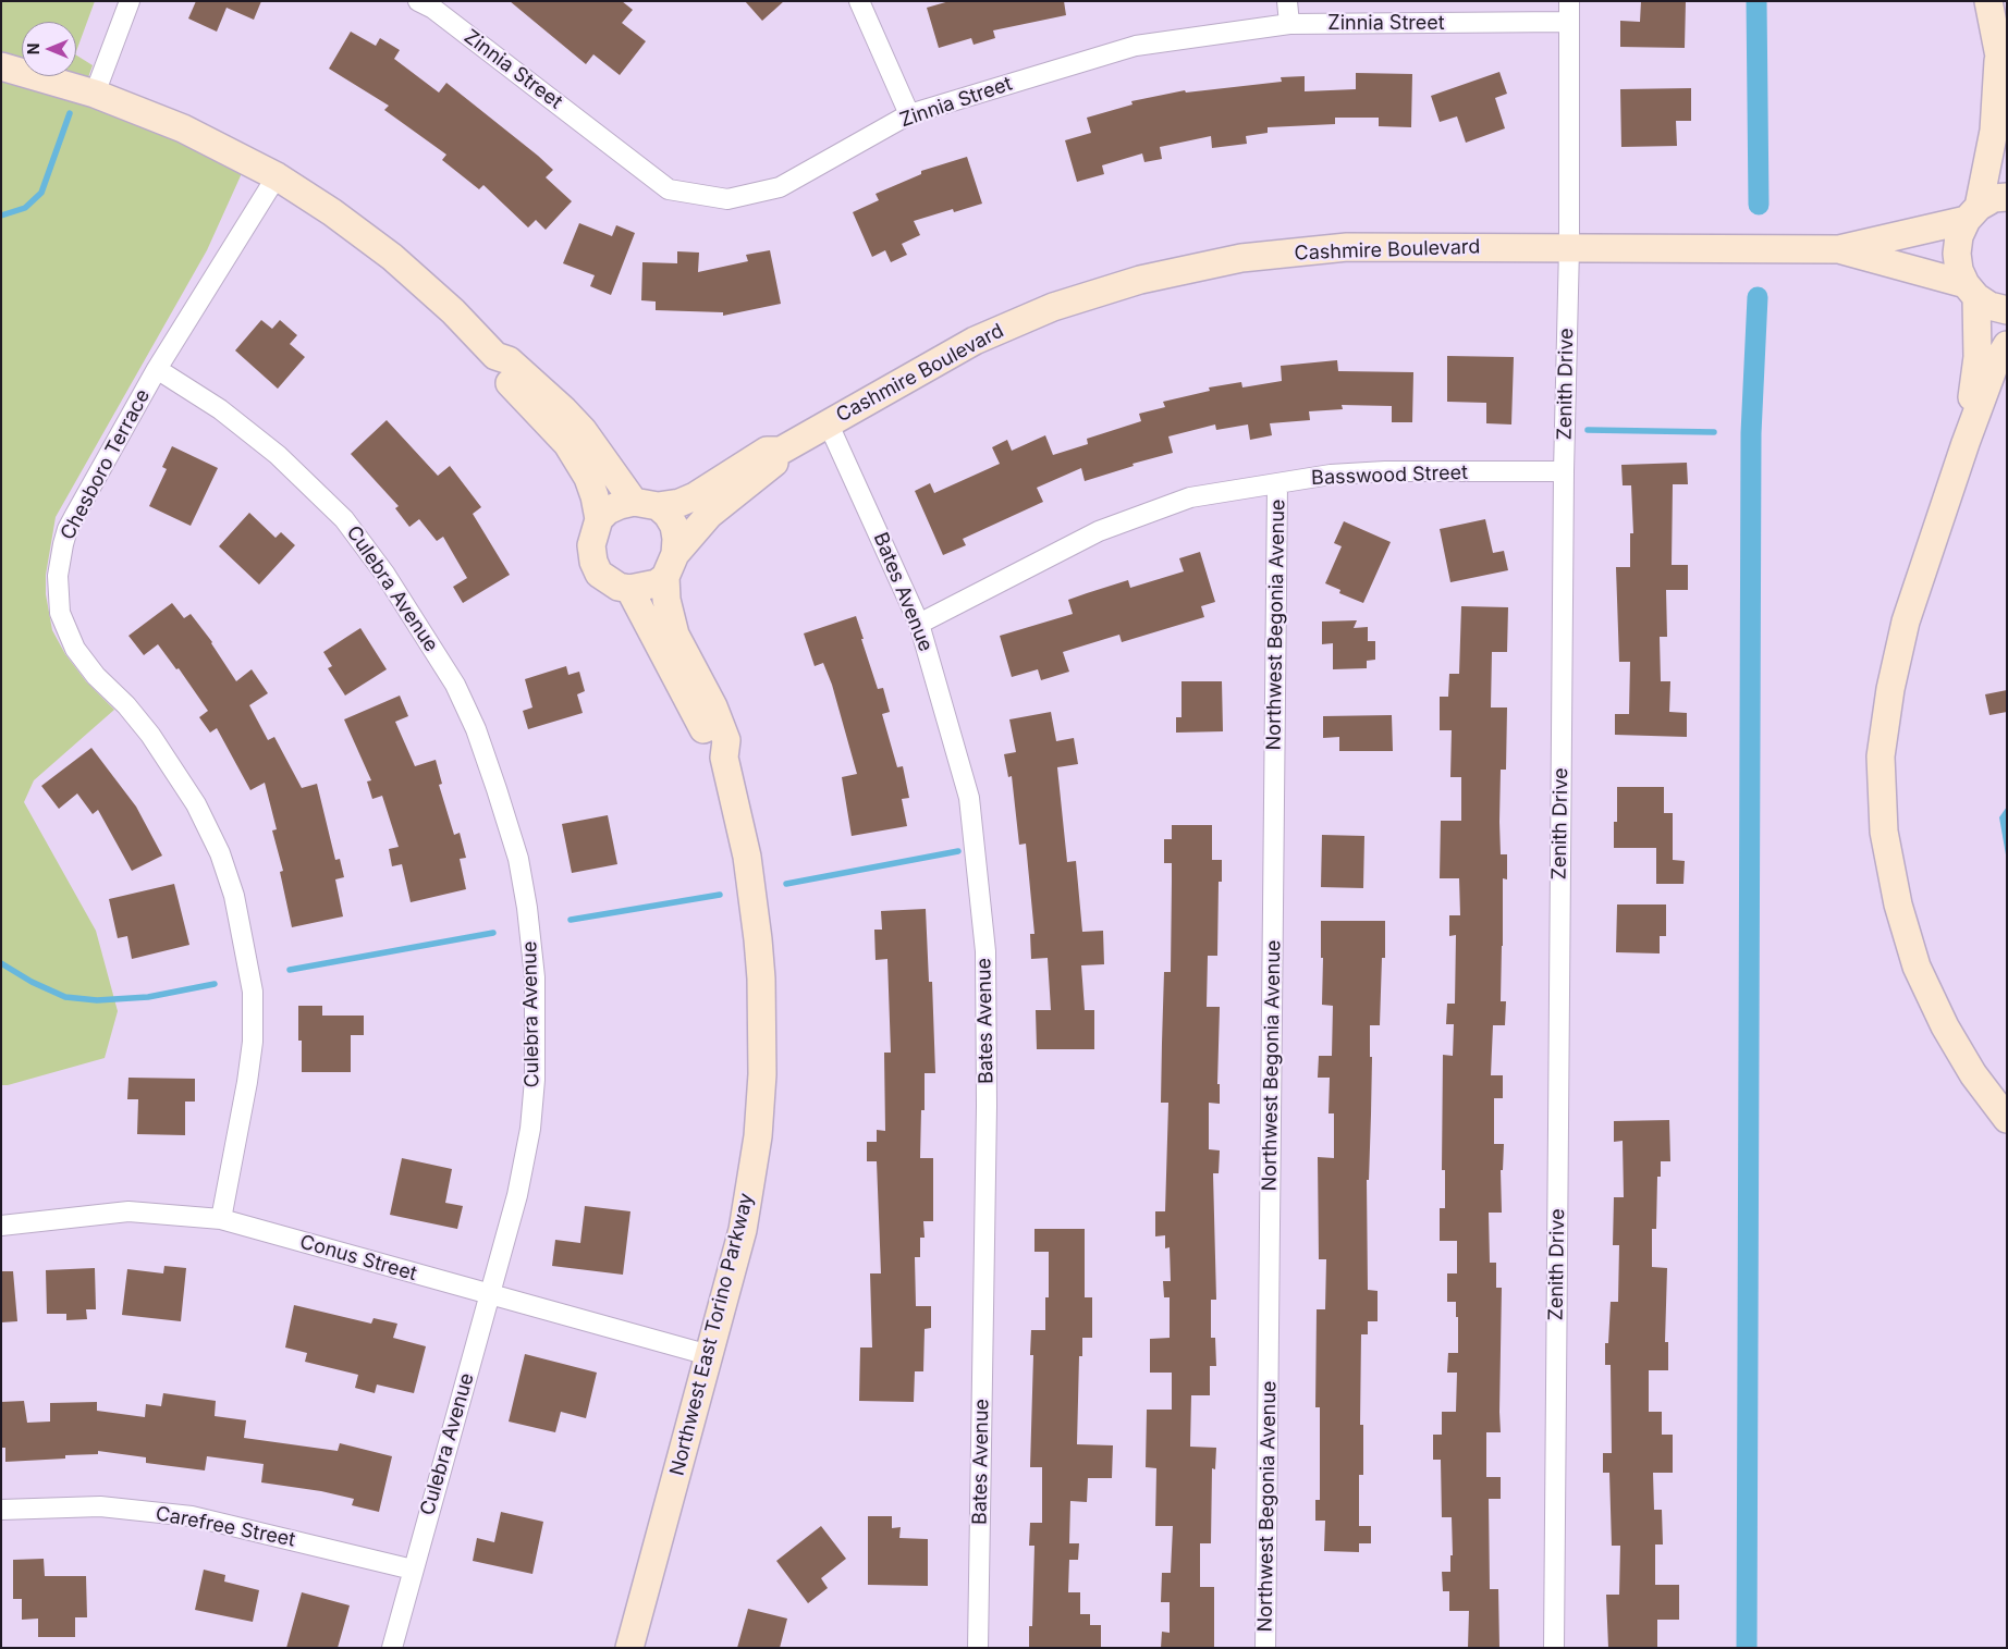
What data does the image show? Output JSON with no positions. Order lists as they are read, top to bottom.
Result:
{
  "streets": {
    "street": [
      "Zinnia Street",
      "Cashmire Boulevard",
      "Zenith Drive",
      "Chesboro Terrace",
      "Basswood Street",
      "Culebra Avenue",
      "Bates Avenue",
      "Northwest Begonia Avenue",
      "Conus Street",
      "Northwest East Torino Parkway",
      "Carefree Street"
    ]
  },
  "crossings": [
    ["Zinnia Street", "Zenith Drive"],
    ["Cashmire Boulevard", "Zenith Drive"],
    ["Cashmire Boulevard", "Bates Avenue"],
    ["Cashmire Boulevard", "Northwest East Torino Parkway"],
    ["Zenith Drive", "Basswood Street"],
    ["Chesboro Terrace", "Culebra Avenue"],
    ["Chesboro Terrace", "Conus Street"],
    ["Basswood Street", "Bates Avenue"],
    ["Basswood Street", "Northwest Begonia Avenue"],
    ["Culebra Avenue", "Conus Street"],
    ["Culebra Avenue", "Carefree Street"],
    ["Conus Street", "Northwest East Torino Parkway"]
  ],
  "north": "left"
}
